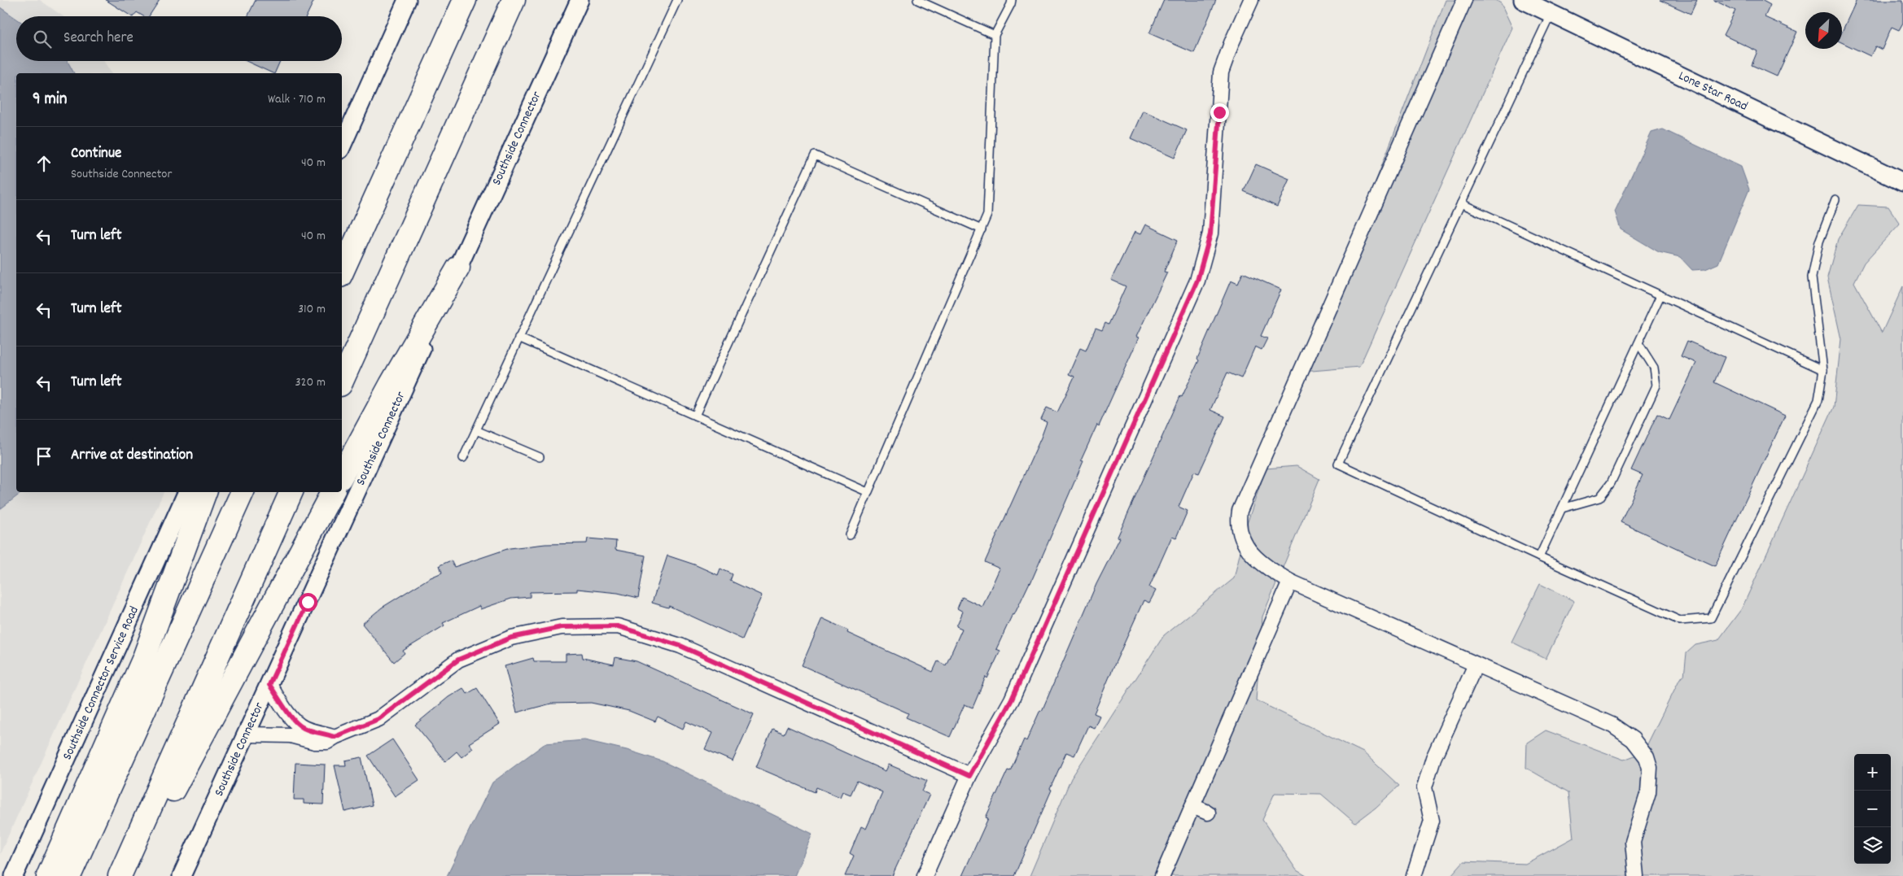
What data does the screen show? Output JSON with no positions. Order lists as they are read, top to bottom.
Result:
{
  "streets": {
    "street": ["Lone Star Road", "Southside Connector", "Southside Connector Service Road"]
  },
  "north": "bottom left",
  "page": {
    "search": "Search here",
    "heading": ["9 min", "Walk · 710 m"],
    "list": [
      ["Continue", "Southside Connector", "40 m"],
      ["Turn left", "40 m"],
      ["Turn left", "310 m"],
      ["Turn left", "320 m"],
      "Arrive at destination"
    ],
    "map_buttons": ["+", "−"]
  }
}
